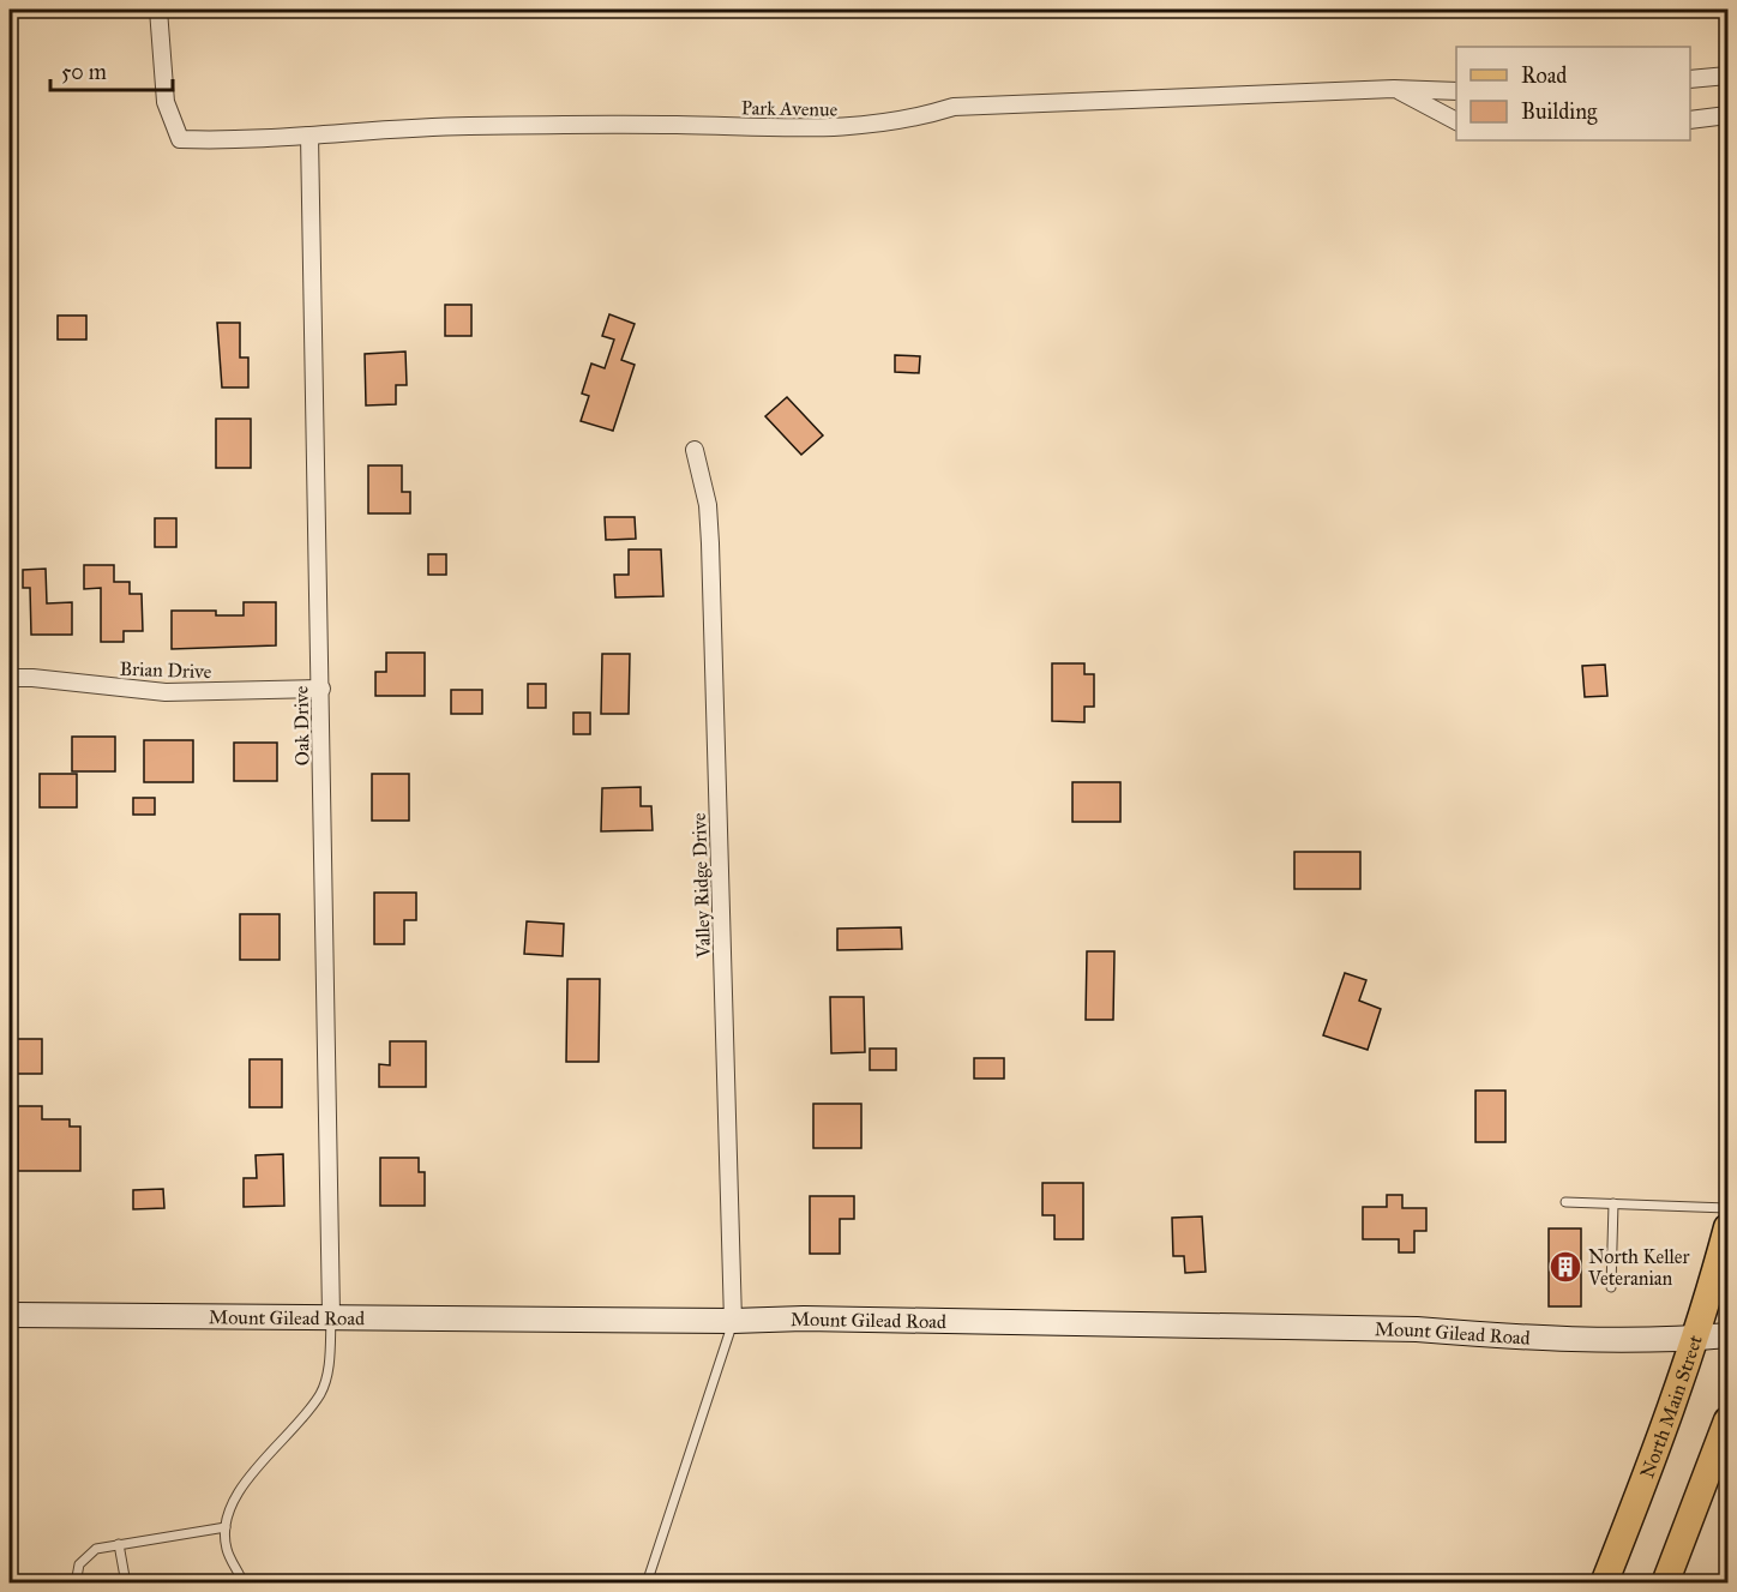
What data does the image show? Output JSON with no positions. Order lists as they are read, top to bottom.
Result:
{
  "streets": {
    "main road": ["Mount Gilead Road", "North Main Street"],
    "street": [
      "Park Avenue",
      "Brian Drive",
      "Oak Drive",
      "Valley Ridge Drive"
    ]
  },
  "crossings": [
    ["Park Avenue", "Oak Drive"],
    ["Brian Drive", "Oak Drive"],
    ["Oak Drive", "Mount Gilead Road"],
    ["Valley Ridge Drive", "Mount Gilead Road"],
    ["Mount Gilead Road", "North Main Street"]
  ],
  "places": {
    "building": ["North Keller Veteranian"]
  },
  "legend": ["Road", "Building"],
  "scale_bar": "50 m"
}
